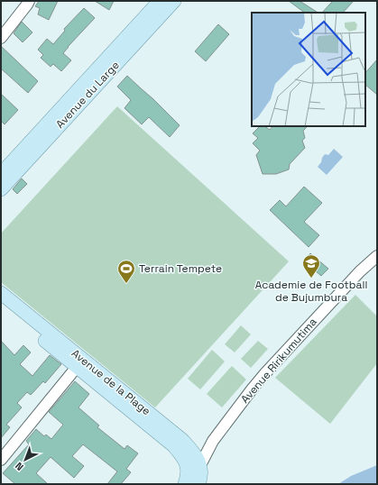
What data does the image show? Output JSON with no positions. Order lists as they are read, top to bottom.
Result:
{
  "streets": {
    "main road": ["Avenue du Large", "Avenue de la Plage"],
    "street": ["Avenue Ririkumutima"]
  },
  "crossings": [
    ["Avenue Ririkumutima", "Avenue de la Plage"]
  ],
  "places": {
    "school or university": ["Academie de Football de Bujumbura"],
    "sports": ["Terrain Tempete"]
  },
  "north": "bottom left"
}
